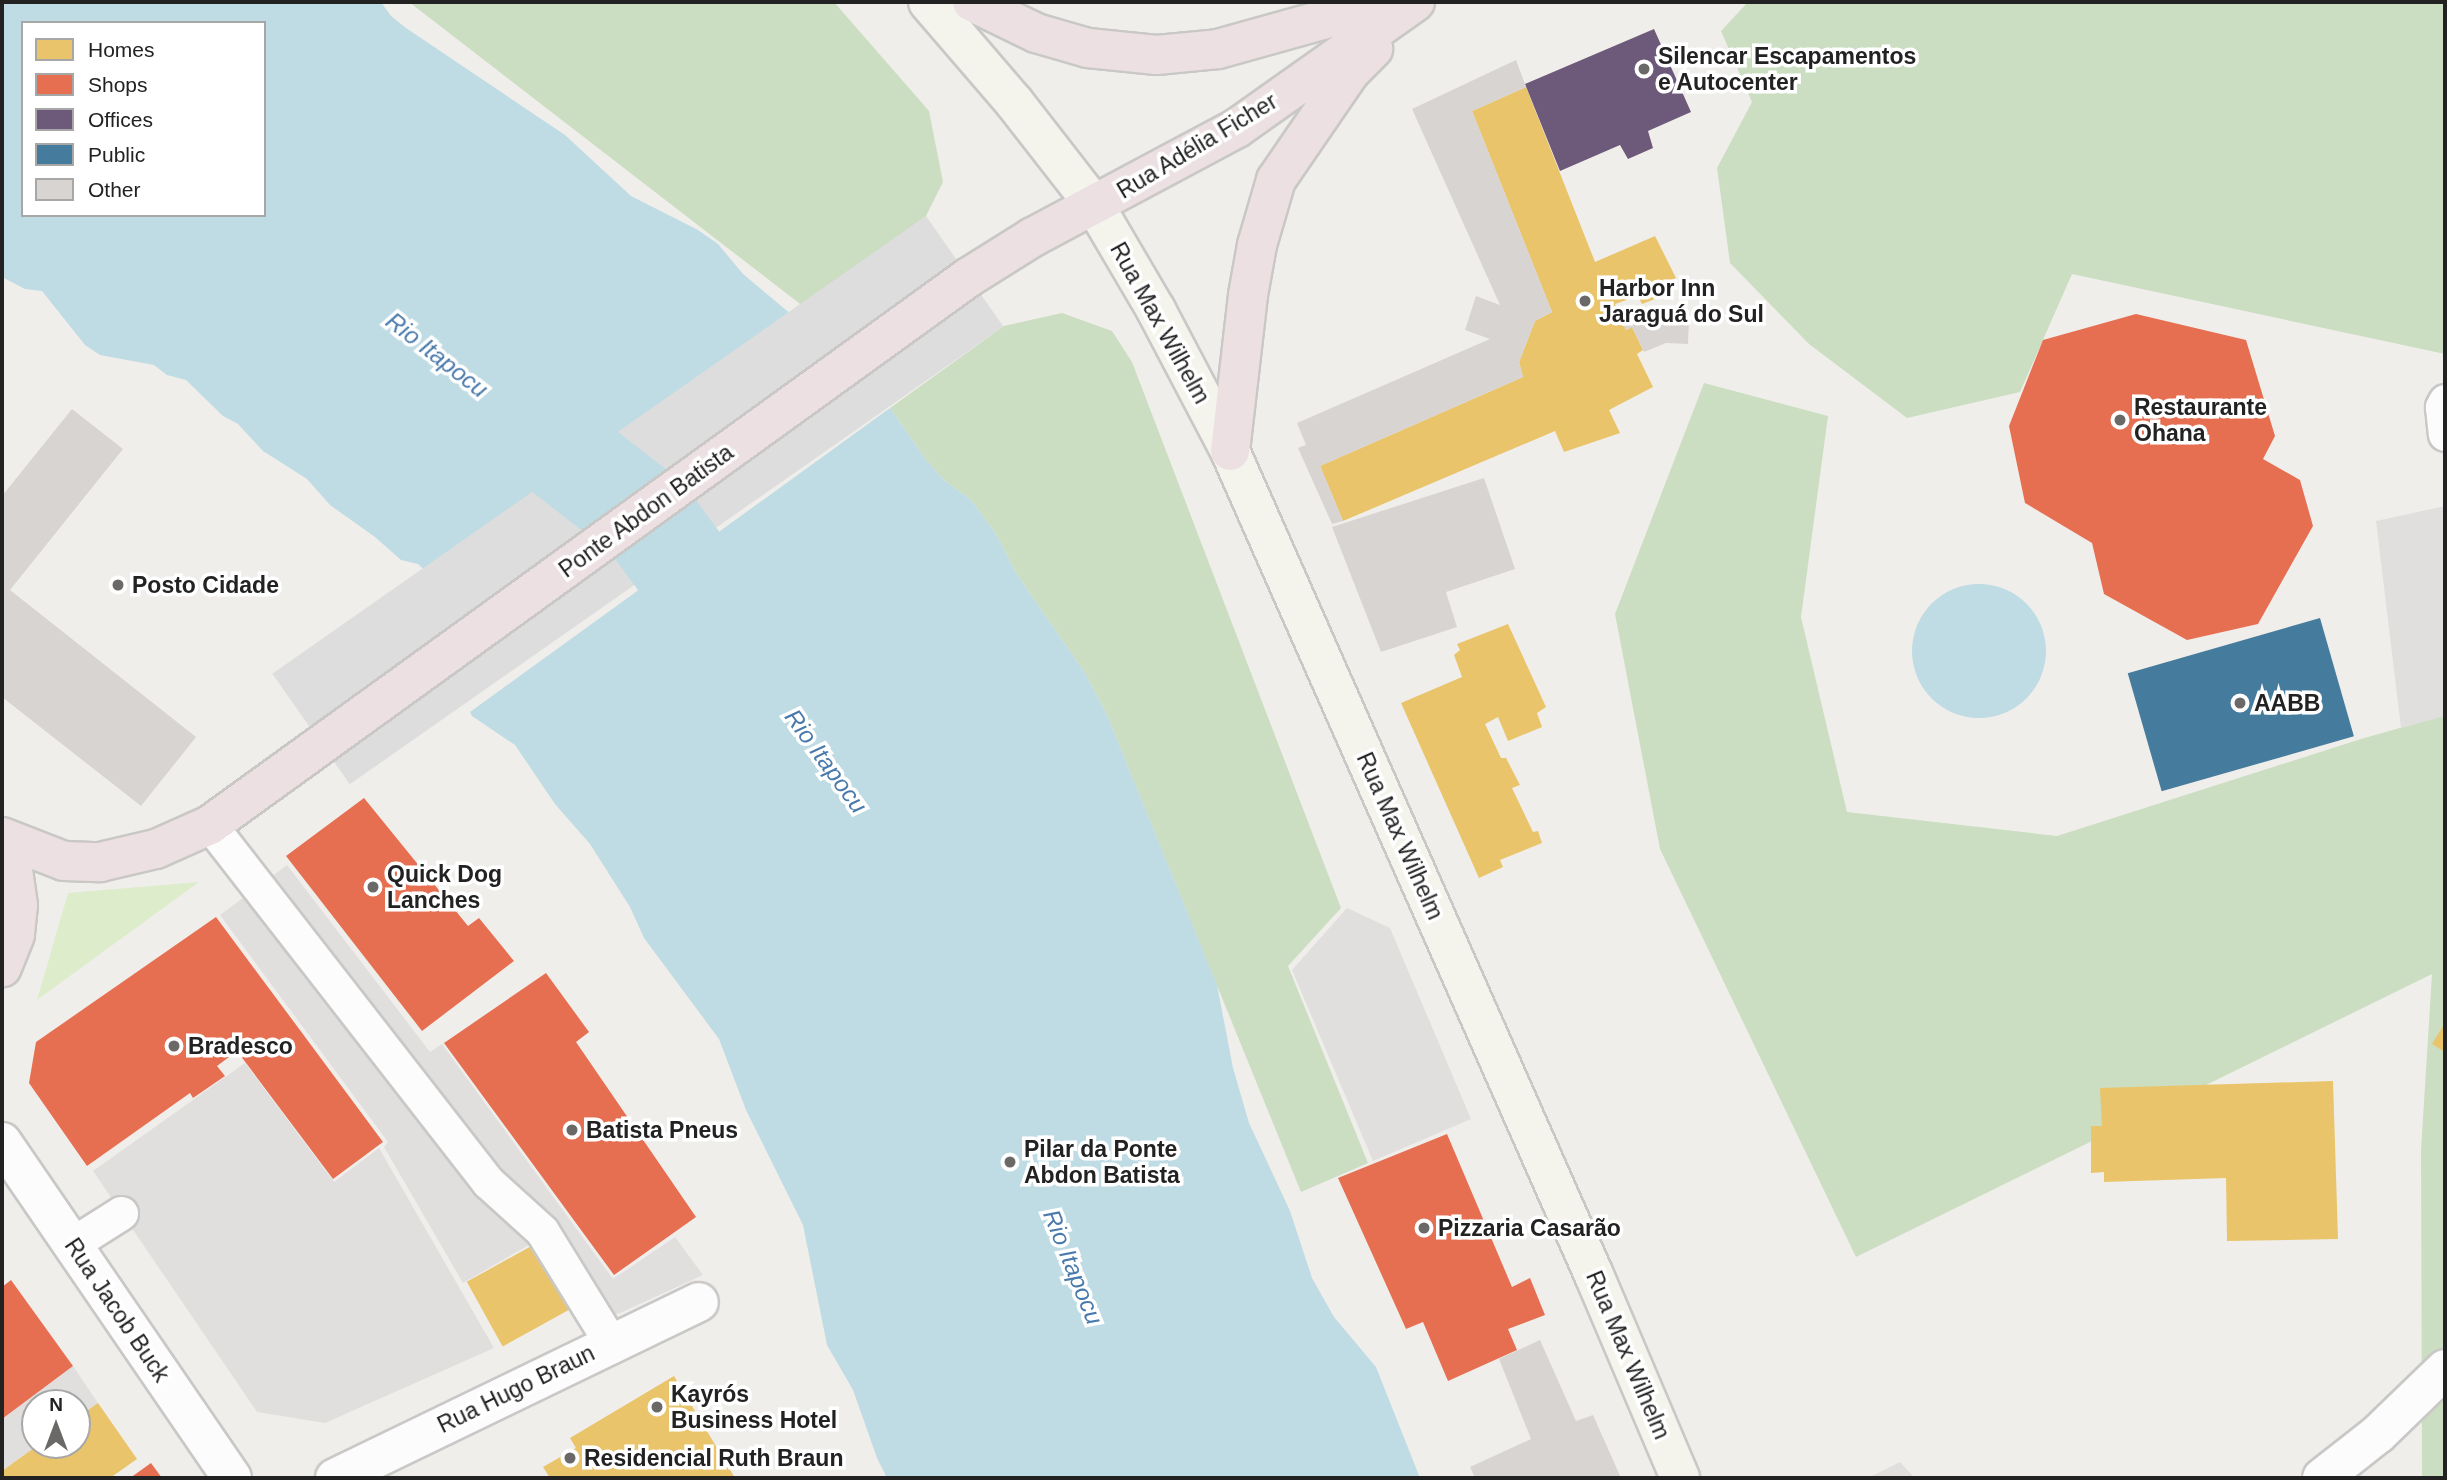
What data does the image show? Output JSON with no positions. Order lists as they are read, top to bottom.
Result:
{
  "streets": {
    "highway": ["Rua Adélia Ficher", "Ponte Abdon Batista"],
    "main road": ["Rua Max Wilhelm"],
    "street": ["Rua Jacob Buck", "Rua Hugo Braun"]
  },
  "crossings": [
    ["Rua Adélia Ficher", "Rua Max Wilhelm"],
    ["Rua Adélia Ficher", "Ponte Abdon Batista"]
  ],
  "water": ["Rio Itapocu"],
  "places": [
    "Silencar Escapamentos e Autocenter",
    "Harbor Inn Jaraguá do Sul",
    "Restaurante Ohana",
    "Posto Cidade",
    "AABB",
    "Quick Dog Lanches",
    "Bradesco",
    "Batista Pneus",
    "Pilar da Ponte Abdon Batista",
    "Pizzaria Casarão",
    "Kayrós Business Hotel",
    "Residencial Ruth Braun"
  ],
  "legend": [
    "Homes",
    "Shops",
    "Offices",
    "Public",
    "Other"
  ],
  "north": "top"
}
